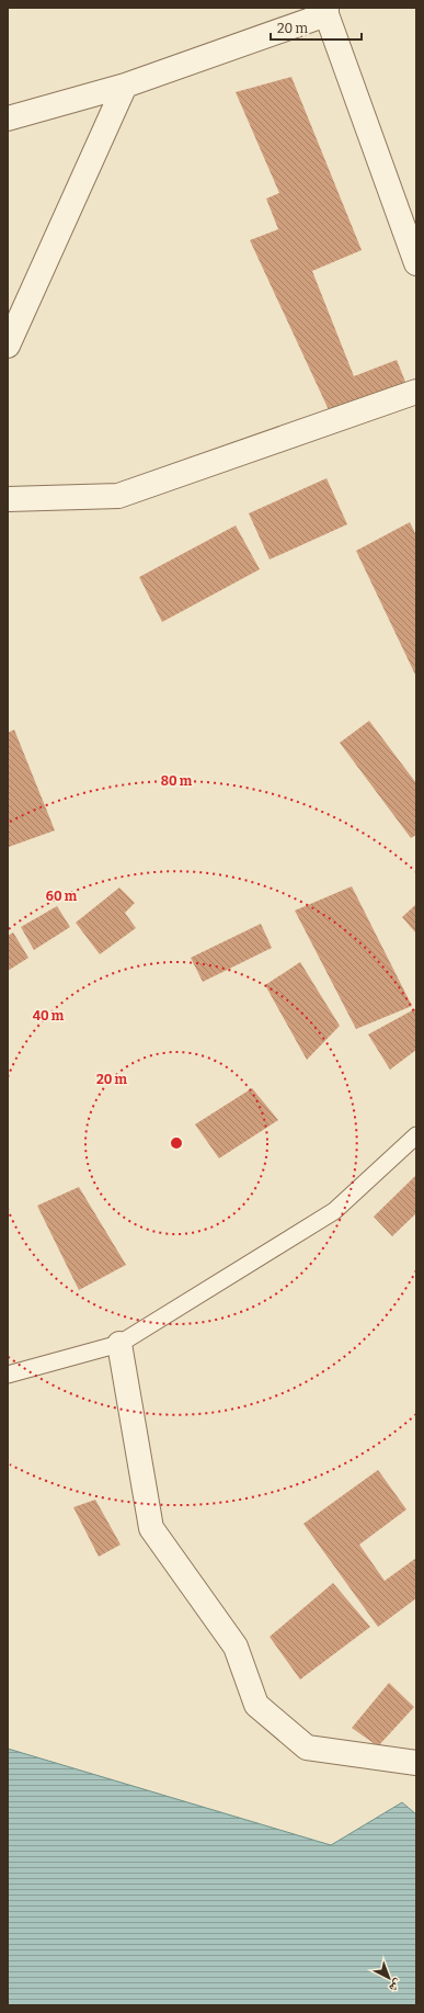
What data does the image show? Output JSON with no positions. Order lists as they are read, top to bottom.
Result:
{
  "scale_bar": "20 m",
  "north": "bottom right",
  "rings": [
    "80 m",
    "60 m",
    "40 m",
    "20 m"
  ]
}
